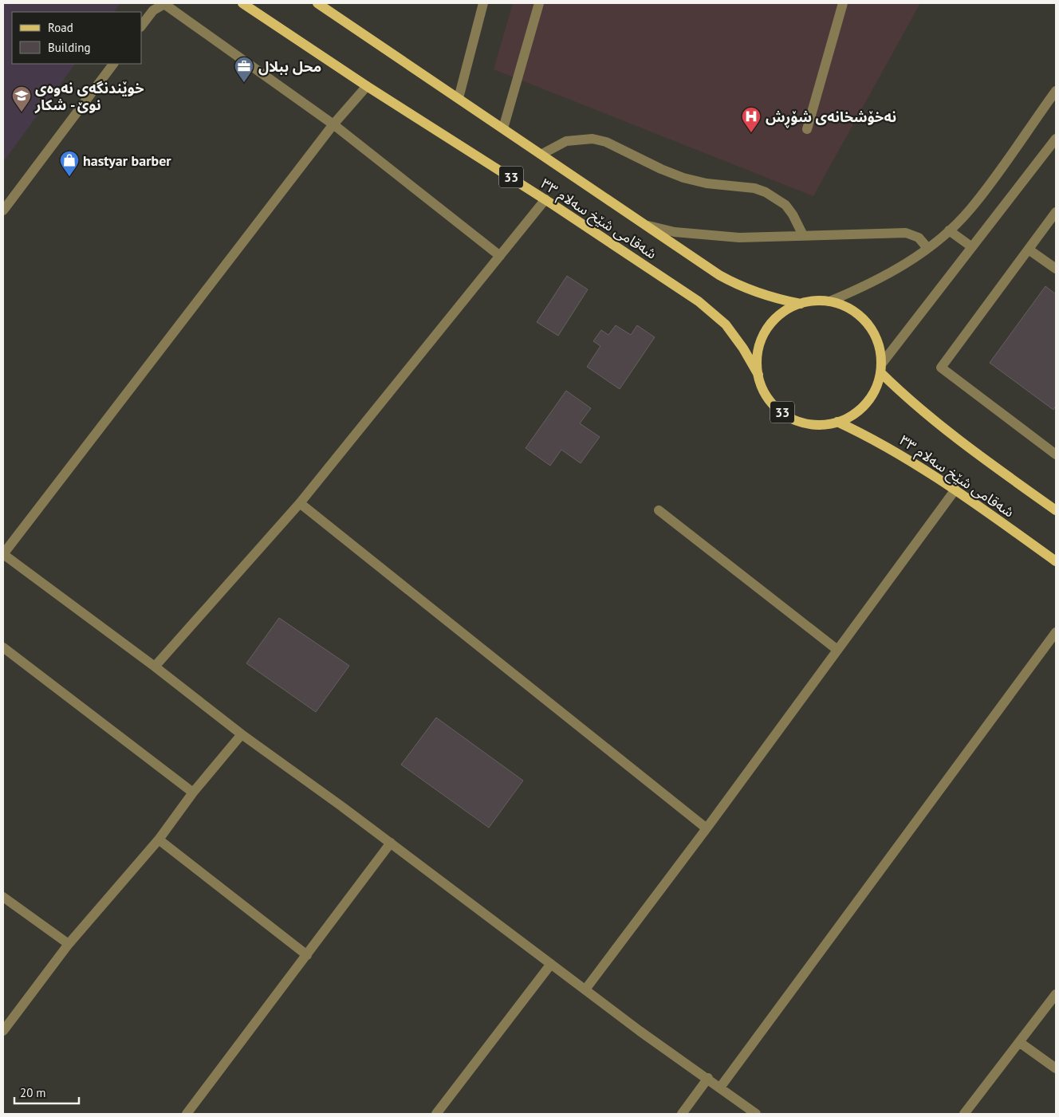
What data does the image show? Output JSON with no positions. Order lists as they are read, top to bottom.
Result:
{
  "streets": {
    "main road": ["33", "شەقامی شێخ سەلام ٣٣"]
  },
  "places": {
    "office": ["محل ببلال"],
    "school or university": ["خوێندنگەی نەوەی نوێ - شکار"],
    "hospital": ["نەخۆشخانەی شۆڕش"],
    "shop": ["hastyar barber"]
  },
  "legend": ["Road", "Building"],
  "scale_bar": "20 m"
}
